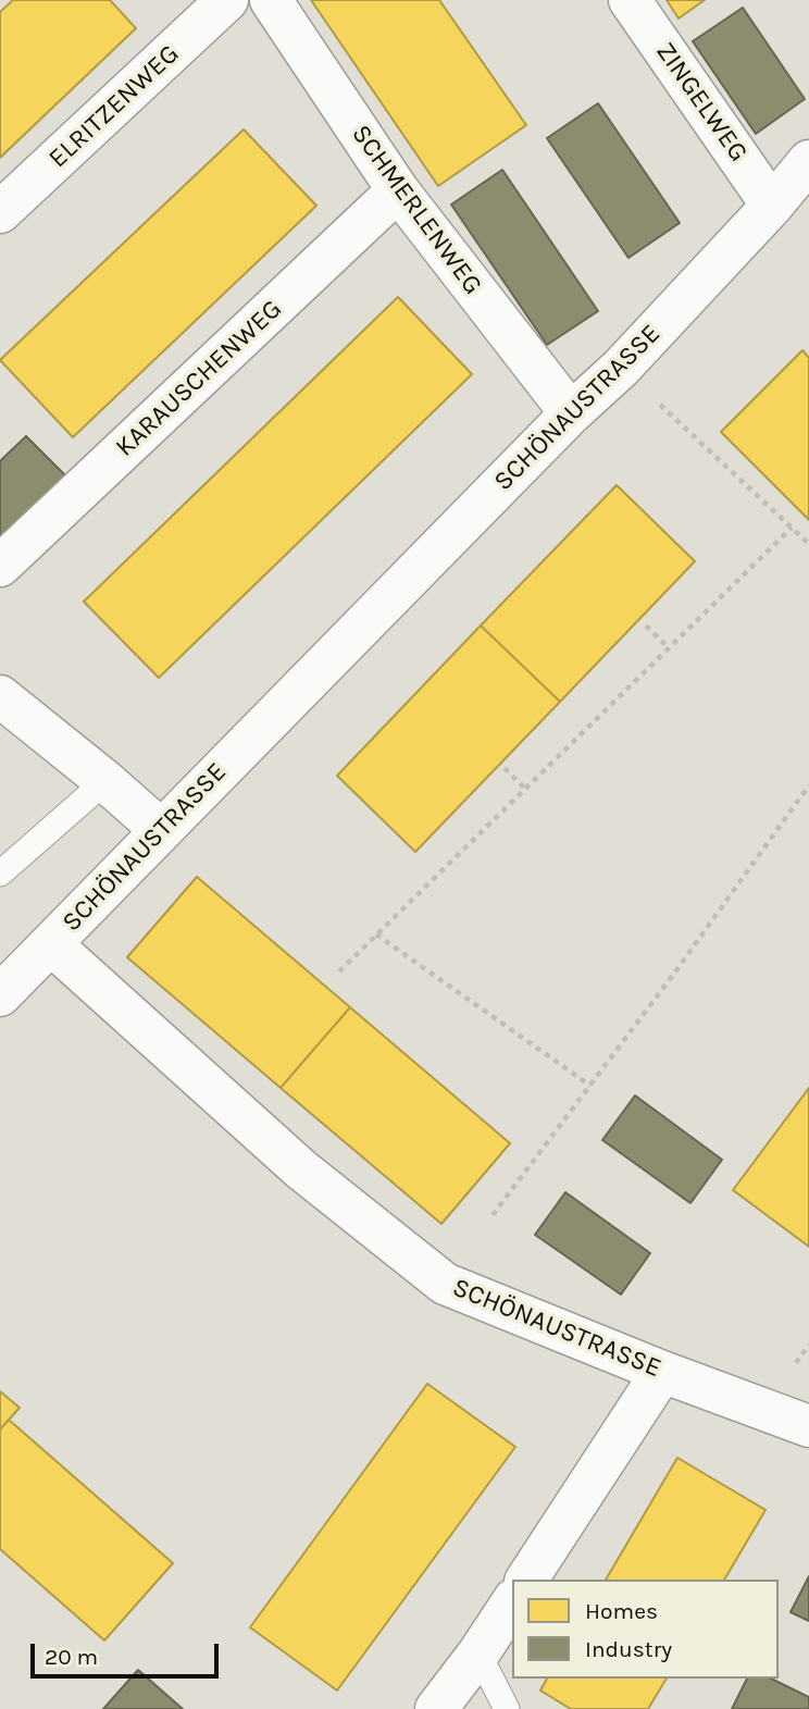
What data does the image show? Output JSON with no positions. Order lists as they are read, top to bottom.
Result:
{
  "streets": {
    "street": [
      "ZINGELWEG",
      "ELRITZENWEG",
      "SCHMERLENWEG",
      "KARAUSCHENWEG",
      "SCHÖNAUSTRASSE"
    ]
  },
  "crossings": [
    ["ZINGELWEG", "SCHÖNAUSTRASSE"],
    ["SCHMERLENWEG", "KARAUSCHENWEG"],
    ["SCHMERLENWEG", "SCHÖNAUSTRASSE"]
  ],
  "legend": ["Homes", "Industry"],
  "scale_bar": "20 m"
}
